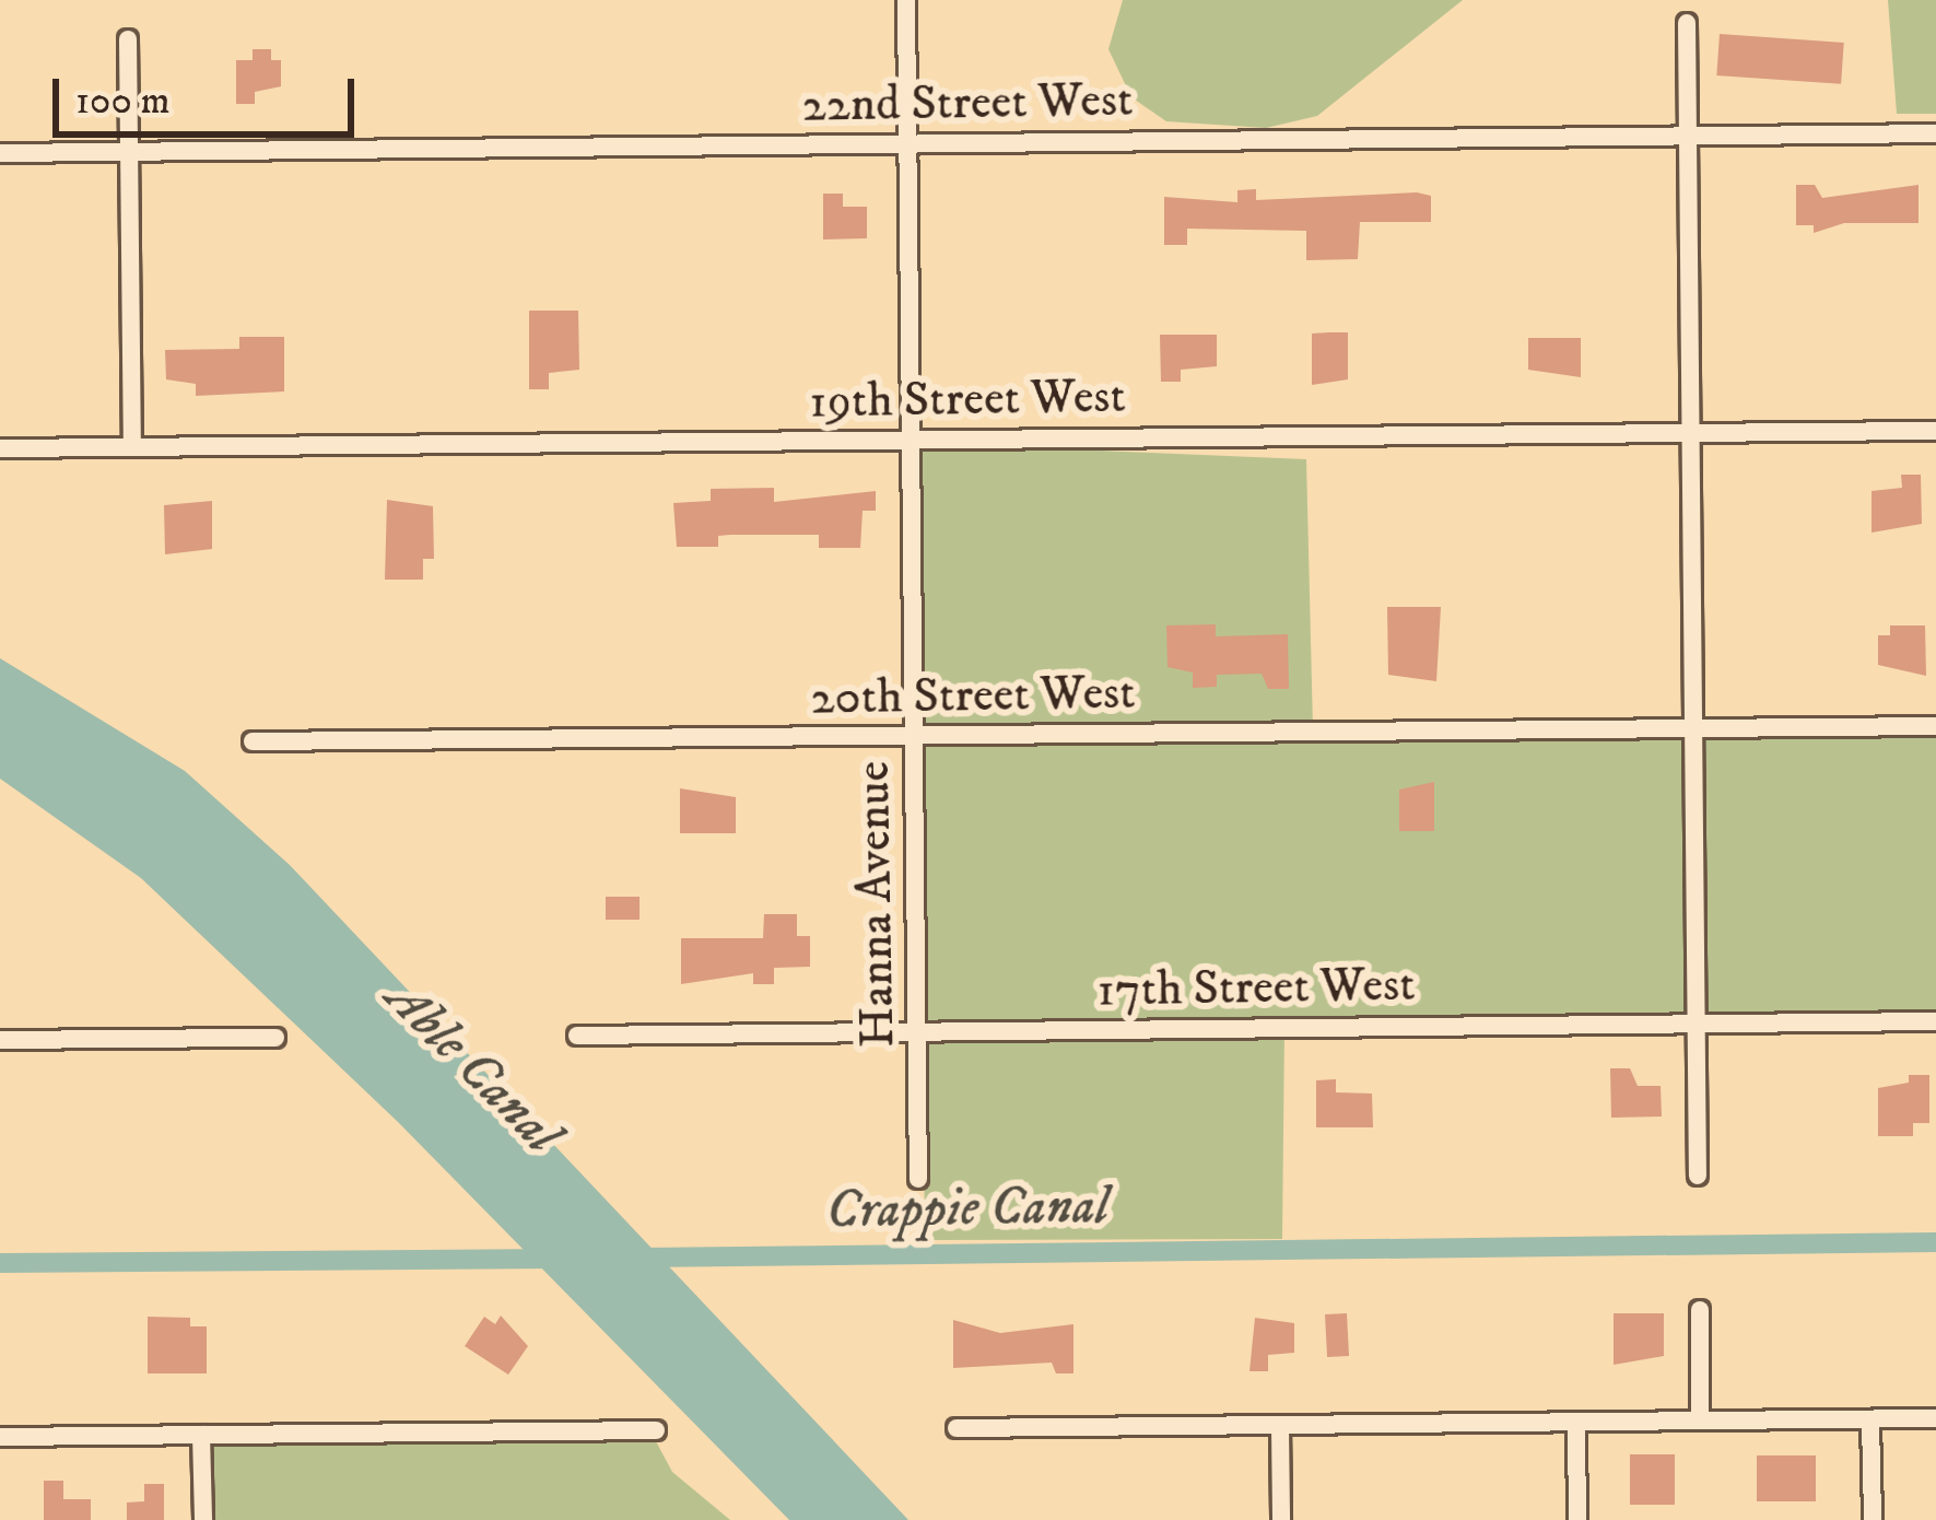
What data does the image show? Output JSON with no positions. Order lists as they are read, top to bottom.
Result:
{
  "streets": {
    "street": [
      "22nd Street West",
      "19th Street West",
      "20th Street West",
      "Hanna Avenue",
      "17th Street West"
    ]
  },
  "crossings": [
    ["22nd Street West", "Hanna Avenue"],
    ["19th Street West", "Hanna Avenue"],
    ["20th Street West", "Hanna Avenue"],
    ["Hanna Avenue", "17th Street West"]
  ],
  "water": ["Able Canal", "Crappie Canal"],
  "scale_bar": "100 m"
}
